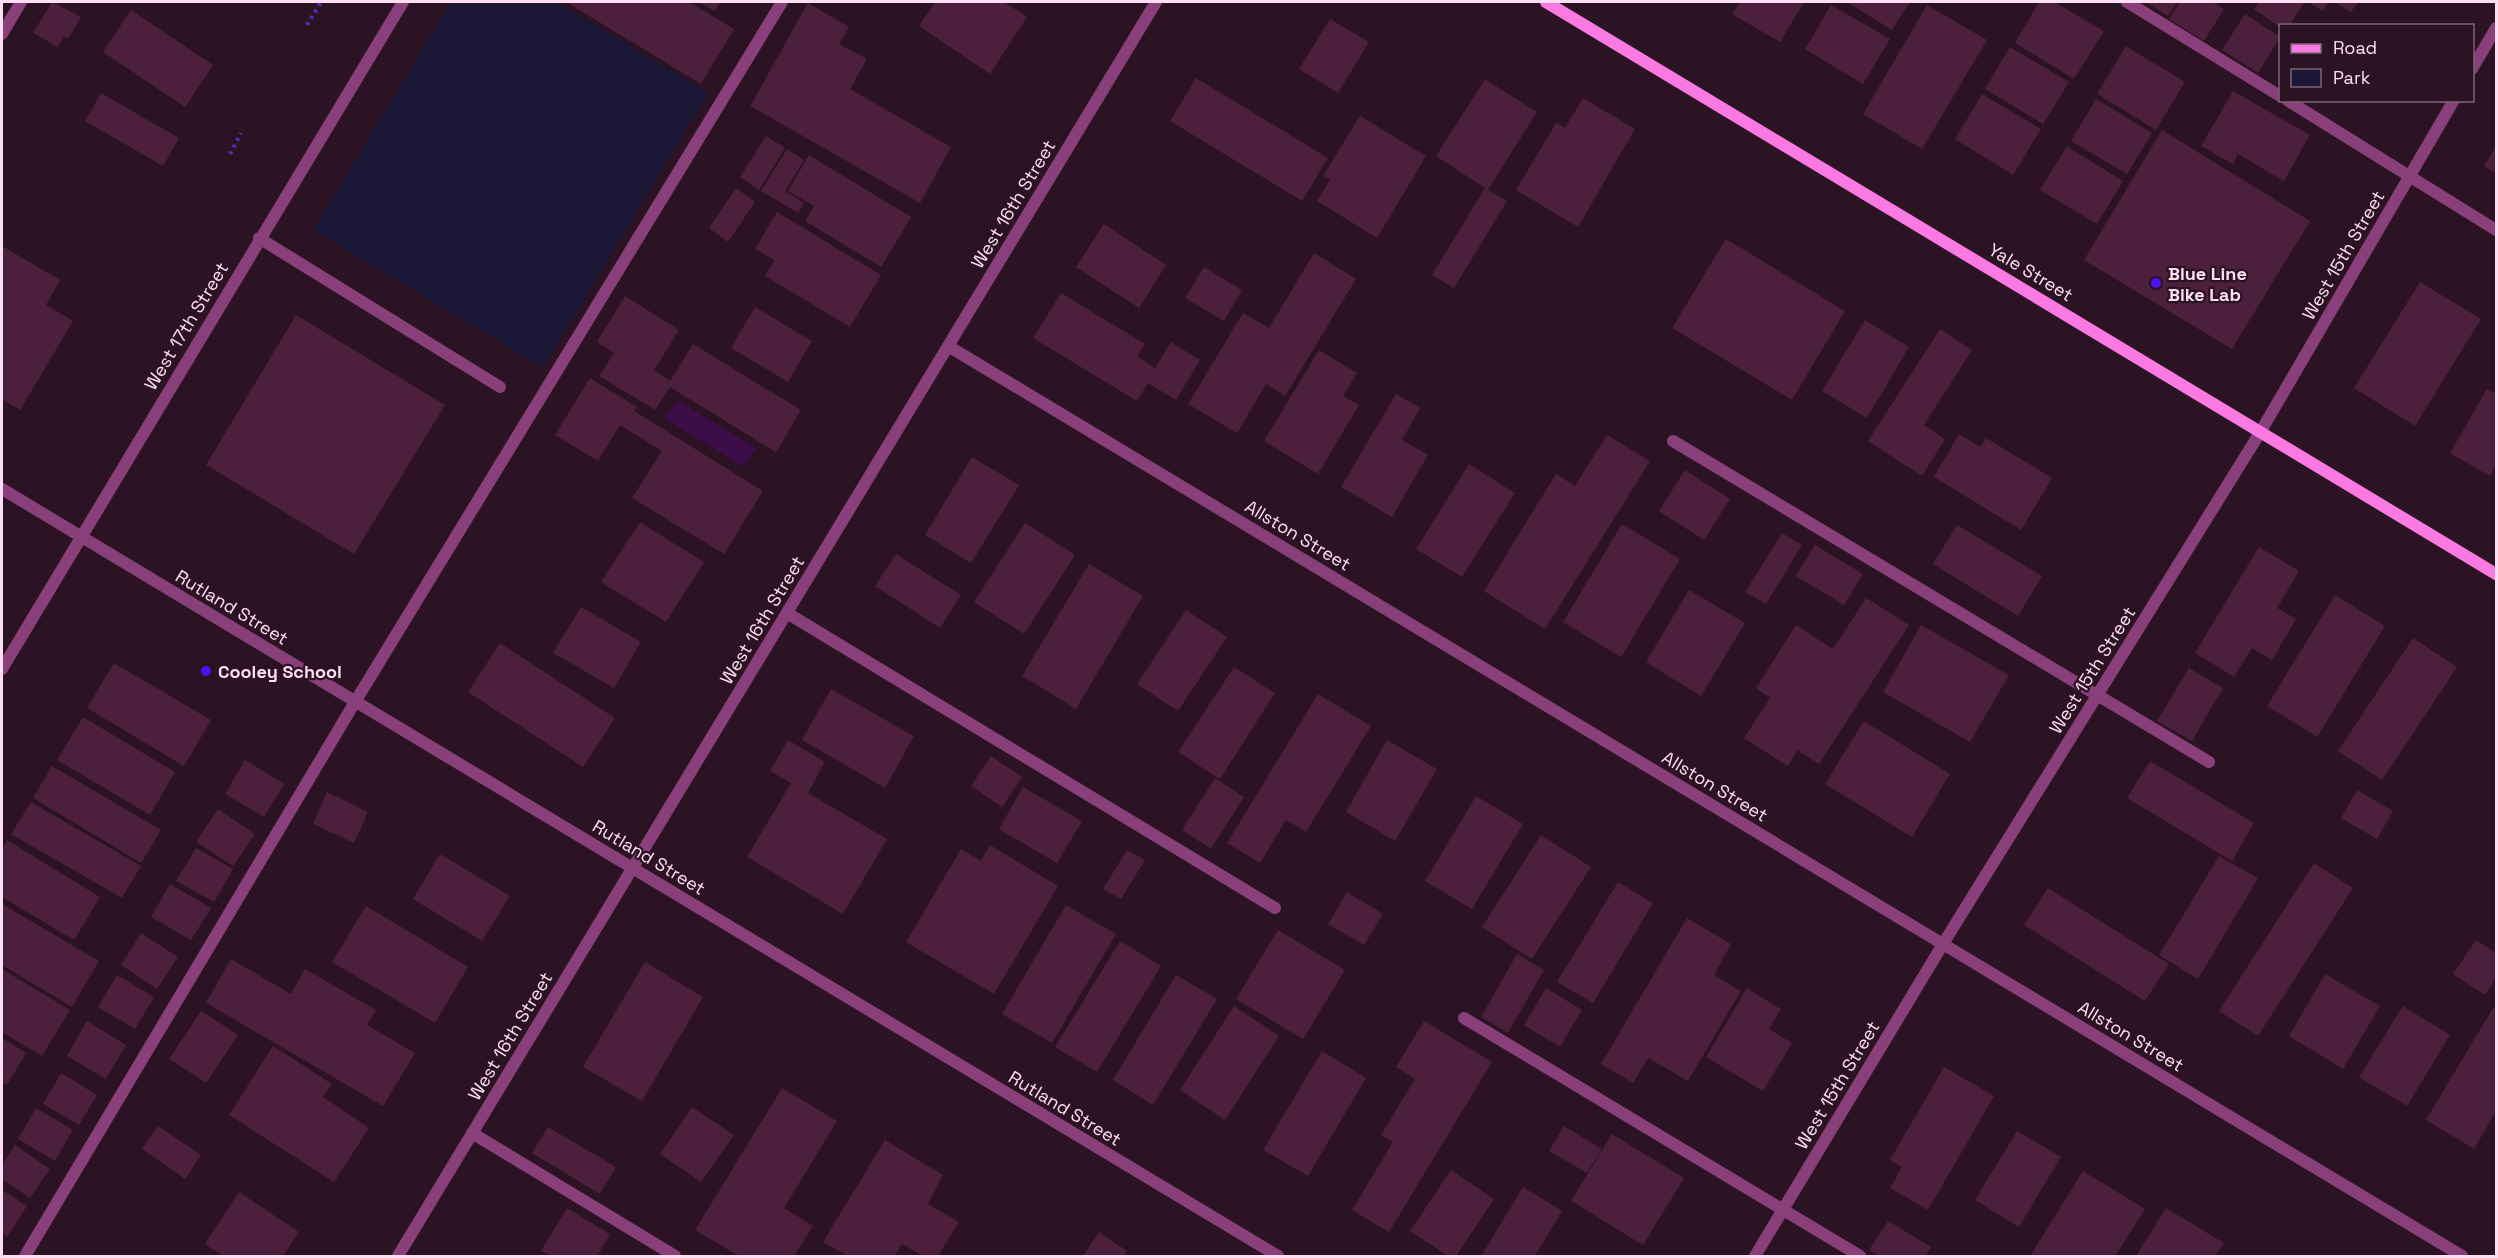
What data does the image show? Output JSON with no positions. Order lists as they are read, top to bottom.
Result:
{
  "streets": {
    "main road": ["Yale Street"],
    "street": [
      "West 16th Street",
      "West 15th Street",
      "West 17th Street",
      "Allston Street",
      "Rutland Street"
    ]
  },
  "crossings": [
    ["West 16th Street", "Allston Street"],
    ["West 16th Street", "Rutland Street"],
    ["West 15th Street", "Yale Street"],
    ["West 15th Street", "Allston Street"],
    ["West 17th Street", "Rutland Street"]
  ],
  "places": ["Blue Line Bike Lab", "Cooley School"],
  "legend": ["Road", "Park"]
}
